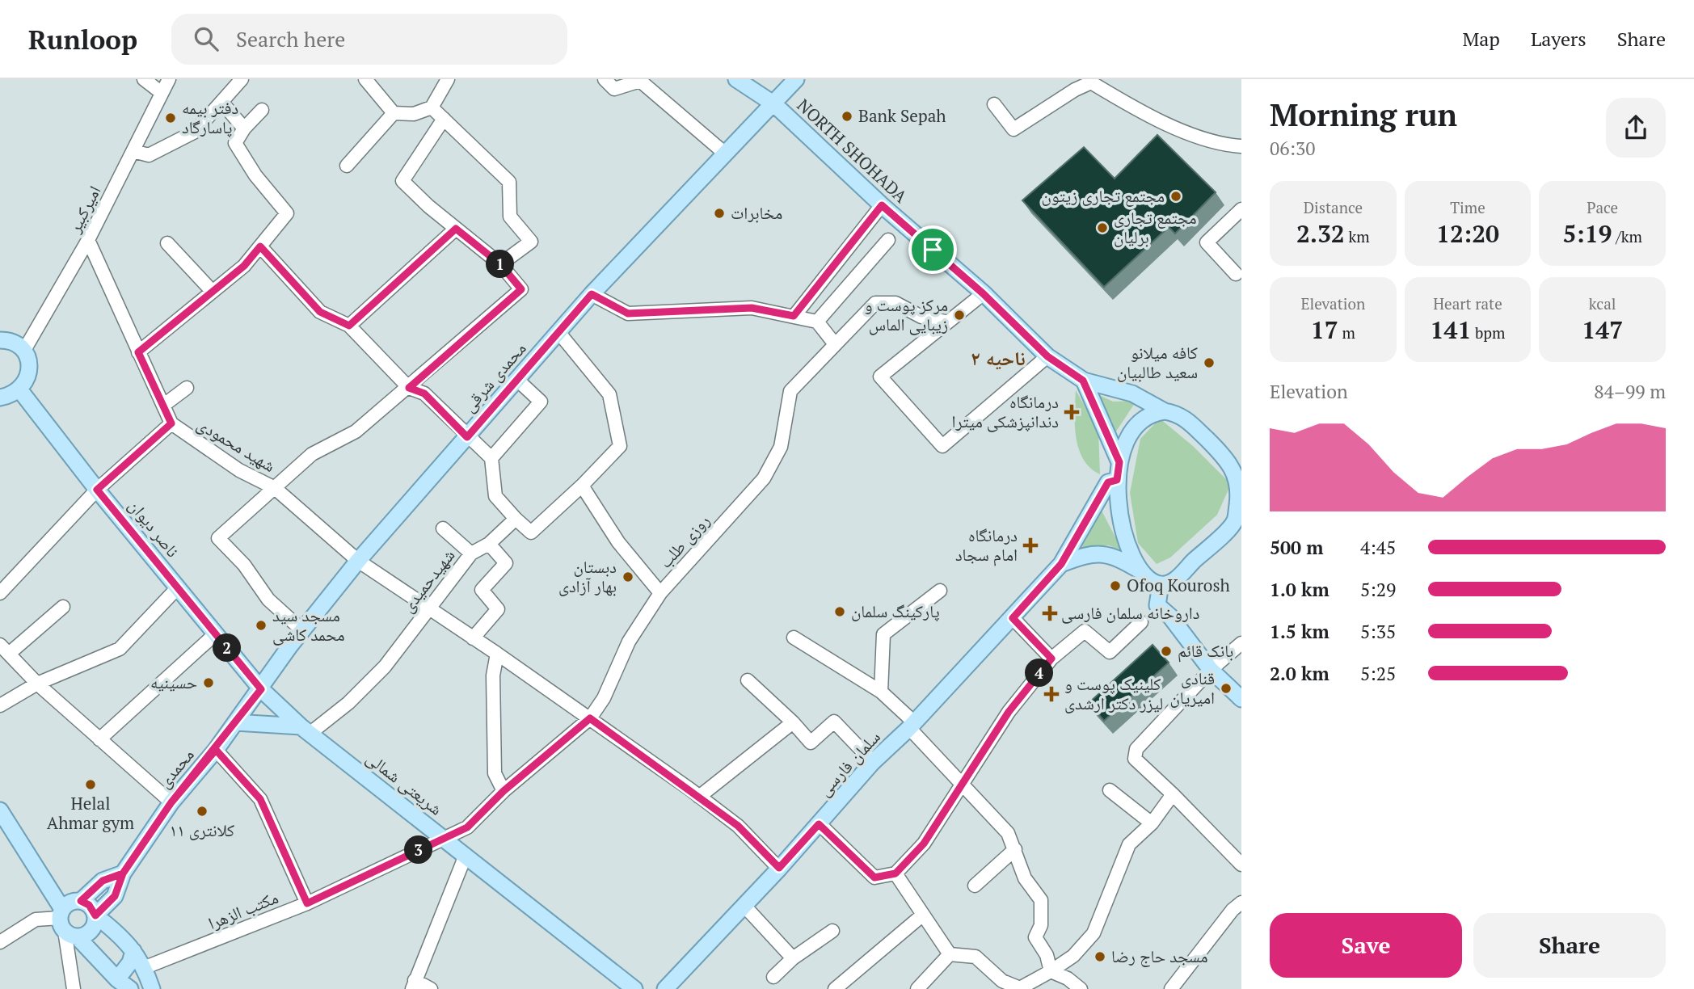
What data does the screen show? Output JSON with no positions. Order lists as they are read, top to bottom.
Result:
{
  "streets": {
    "main road": [
      "NORTH SHOHADA",
      "محمدی شرقی",
      "ناصر دیوان",
      "سلمان فارسی",
      "محمدی",
      "شریعتی شمالی"
    ],
    "street": [
      "امیرکبیر",
      "شهید محمودی",
      "روزی طلب",
      "شهیدحمیدی",
      "مکتب الزهرا"
    ]
  },
  "crossings": [
    ["NORTH SHOHADA", "محمدی شرقی"],
    ["امیرکبیر", "شهید محمودی"],
    ["محمدی شرقی", "شهید محمودی"],
    ["محمدی شرقی", "ناصر دیوان"],
    ["محمدی شرقی", "محمدی"],
    ["محمدی شرقی", "شریعتی شمالی"],
    ["شهید محمودی", "روزی طلب"],
    ["شهید محمودی", "شهیدحمیدی"],
    ["شهید محمودی", "سلمان فارسی"],
    ["ناصر دیوان", "محمدی"],
    ["ناصر دیوان", "شریعتی شمالی"],
    ["روزی طلب", "شریعتی شمالی"],
    ["روزی طلب", "مکتب الزهرا"],
    ["شهیدحمیدی", "شریعتی شمالی"],
    ["محمدی", "شریعتی شمالی"],
    ["شریعتی شمالی", "مکتب الزهرا"]
  ],
  "districts": ["ناحیه ۲"],
  "places": {
    "other": [
      "Bank Sepah",
      "دفتر بیمه پاسارگاد",
      "مجتمع تجاری زیتون",
      "مخابرات",
      "مجتمع تجاری برلیان",
      "مرکز پوست و زیبایی الماس",
      "کافه میلانو سعید طالبیان",
      "دبستان بهار آزادی",
      "Ofoq Kourosh",
      "پارکینگ سلمان",
      "مسجد سید محمد کاشی",
      "بانک قائم",
      "حسینیه",
      "قنادی امیریان",
      "Helal Ahmar gym",
      "کلانتری ۱۱",
      "مسجد حاج رضا"
    ],
    "health": [
      "درمانگاه دندانپزشکی میترا",
      "درمانگاه امام سجاد",
      "داروخانه سلمان فارسی",
      "کلینیک پوست و لیزر دکتر ارشدی"
    ]
  },
  "page": {
    "header": "Runloop",
    "search": "Search here",
    "nav": ["Map", "Layers", "Share"],
    "heading": ["Morning run", "06:30"],
    "stats": [
      ["Distance", "2.32 km"],
      ["Time", "12:20"],
      ["Pace", "5:19 /km"],
      ["Elevation", "17 m"],
      ["Heart rate", "141 bpm"],
      ["kcal", "147"]
    ],
    "pins": [
      "1",
      "2",
      "4",
      "3"
    ],
    "chart": ["Elevation", "84–99 m"],
    "list": [
      {
        "name": "500 m",
        "note": "4:45"
      },
      {
        "name": "1.0 km",
        "note": "5:29"
      },
      {
        "name": "1.5 km",
        "note": "5:35"
      },
      {
        "name": "2.0 km",
        "note": "5:25"
      }
    ],
    "buttons": ["Save", "Share"]
  }
}
